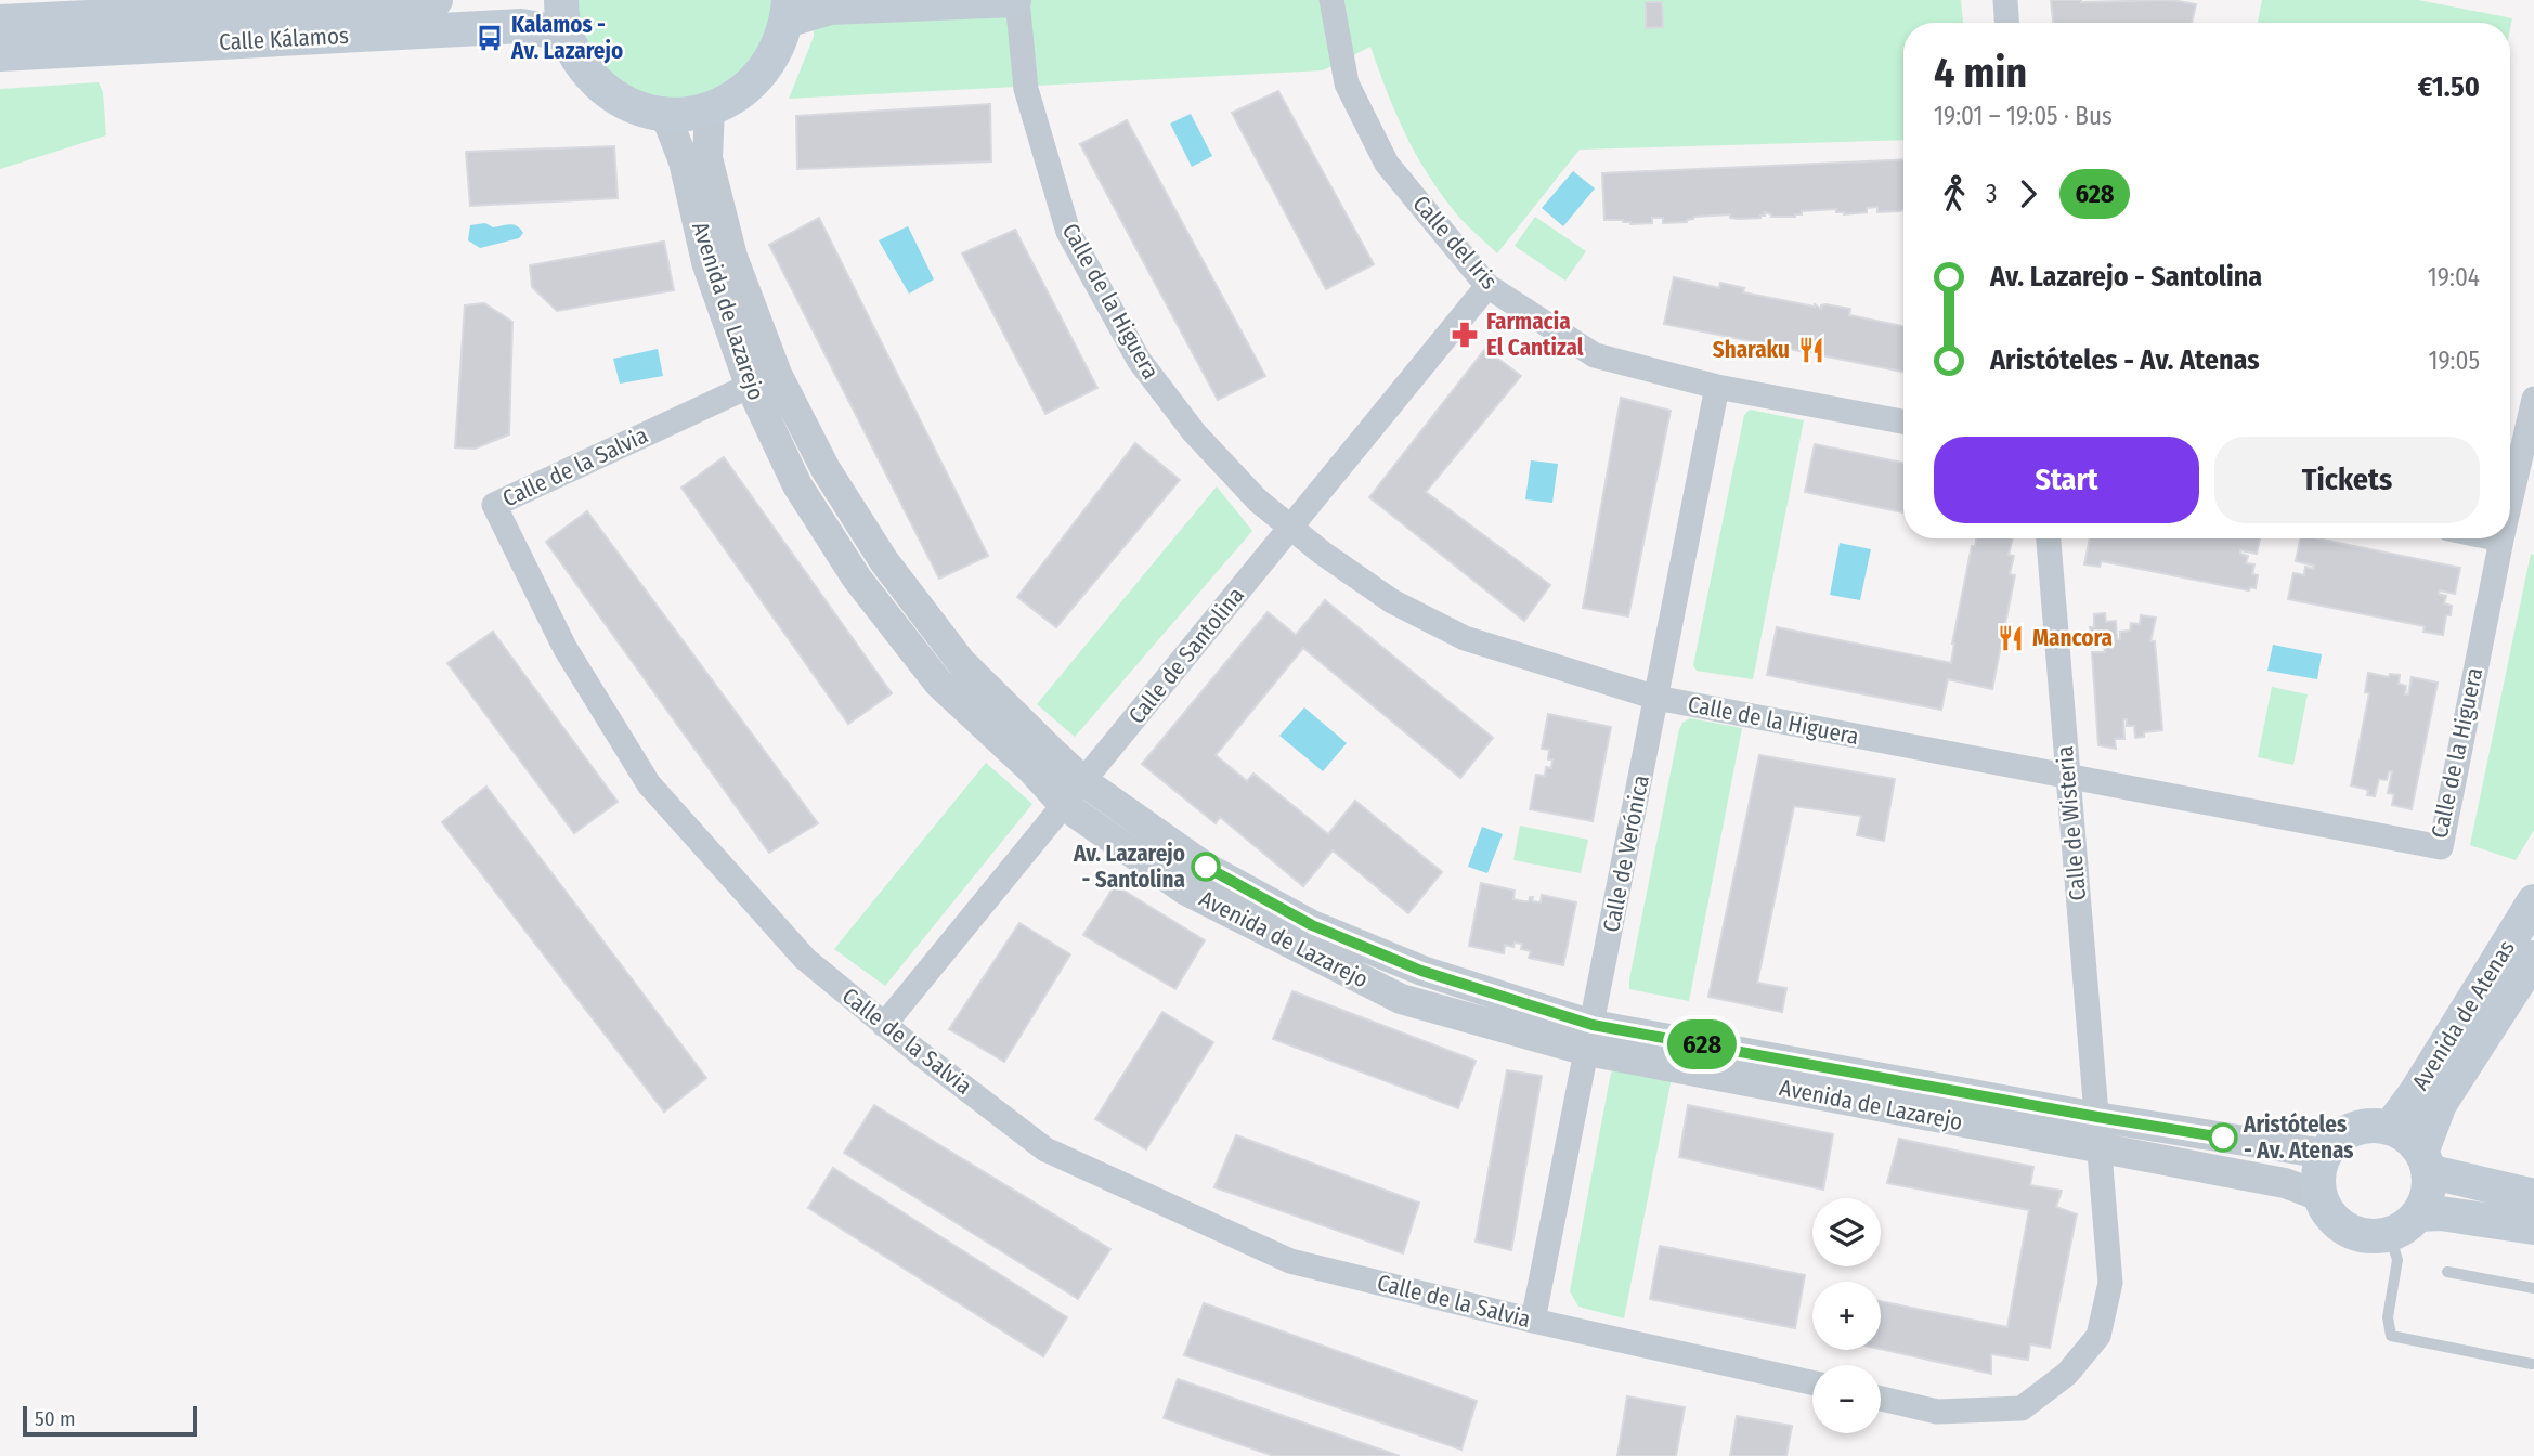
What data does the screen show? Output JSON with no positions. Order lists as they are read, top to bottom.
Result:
{
  "streets": {
    "main road": ["Calle Kálamos", "Avenida de Atenas"],
    "street": [
      "Calle del Iris",
      "Calle de la Higuera",
      "Avenida de Lazarejo",
      "Calle de la Salvia",
      "Calle de Santolina",
      "Calle de Wisteria",
      "Calle de Verónica"
    ]
  },
  "crossings": [
    ["Calle del Iris", "Calle de Santolina"],
    ["Calle del Iris", "Calle de Verónica"],
    ["Calle de la Higuera", "Calle de Santolina"],
    ["Calle de la Higuera", "Calle de Wisteria"],
    ["Calle de la Higuera", "Calle de Verónica"],
    ["Avenida de Lazarejo", "Calle de la Salvia"],
    ["Avenida de Lazarejo", "Calle de Santolina"],
    ["Avenida de Lazarejo", "Calle de Wisteria"],
    ["Avenida de Lazarejo", "Calle de Verónica"],
    ["Avenida de Lazarejo", "Avenida de Atenas"],
    ["Calle de la Salvia", "Calle de Santolina"],
    ["Calle de la Salvia", "Calle de Verónica"]
  ],
  "places": {
    "bus stop": ["Kalamos - Av. Lazarejo"],
    "pharmacy": ["Farmacia El Cantizal"],
    "restaurant": ["Sharaku", "Mancora"],
    "other": ["Av. Lazarejo - Santolina", "Aristóteles - Av. Atenas"]
  },
  "lines": ["bus line 628"],
  "scale_bar": "50 m",
  "page": {
    "on_map": "628",
    "heading": ["4 min", "19:01 – 19:05 · Bus", "€1.50"],
    "legs": ["3", "628"],
    "list": [
      {
        "name": "Av. Lazarejo - Santolina",
        "value": "19:04"
      },
      {
        "name": "Aristóteles - Av. Atenas",
        "value": "19:05"
      }
    ],
    "buttons": ["Start", "Tickets"],
    "map_buttons": ["+", "−"],
    "scale": "50 m"
  }
}
